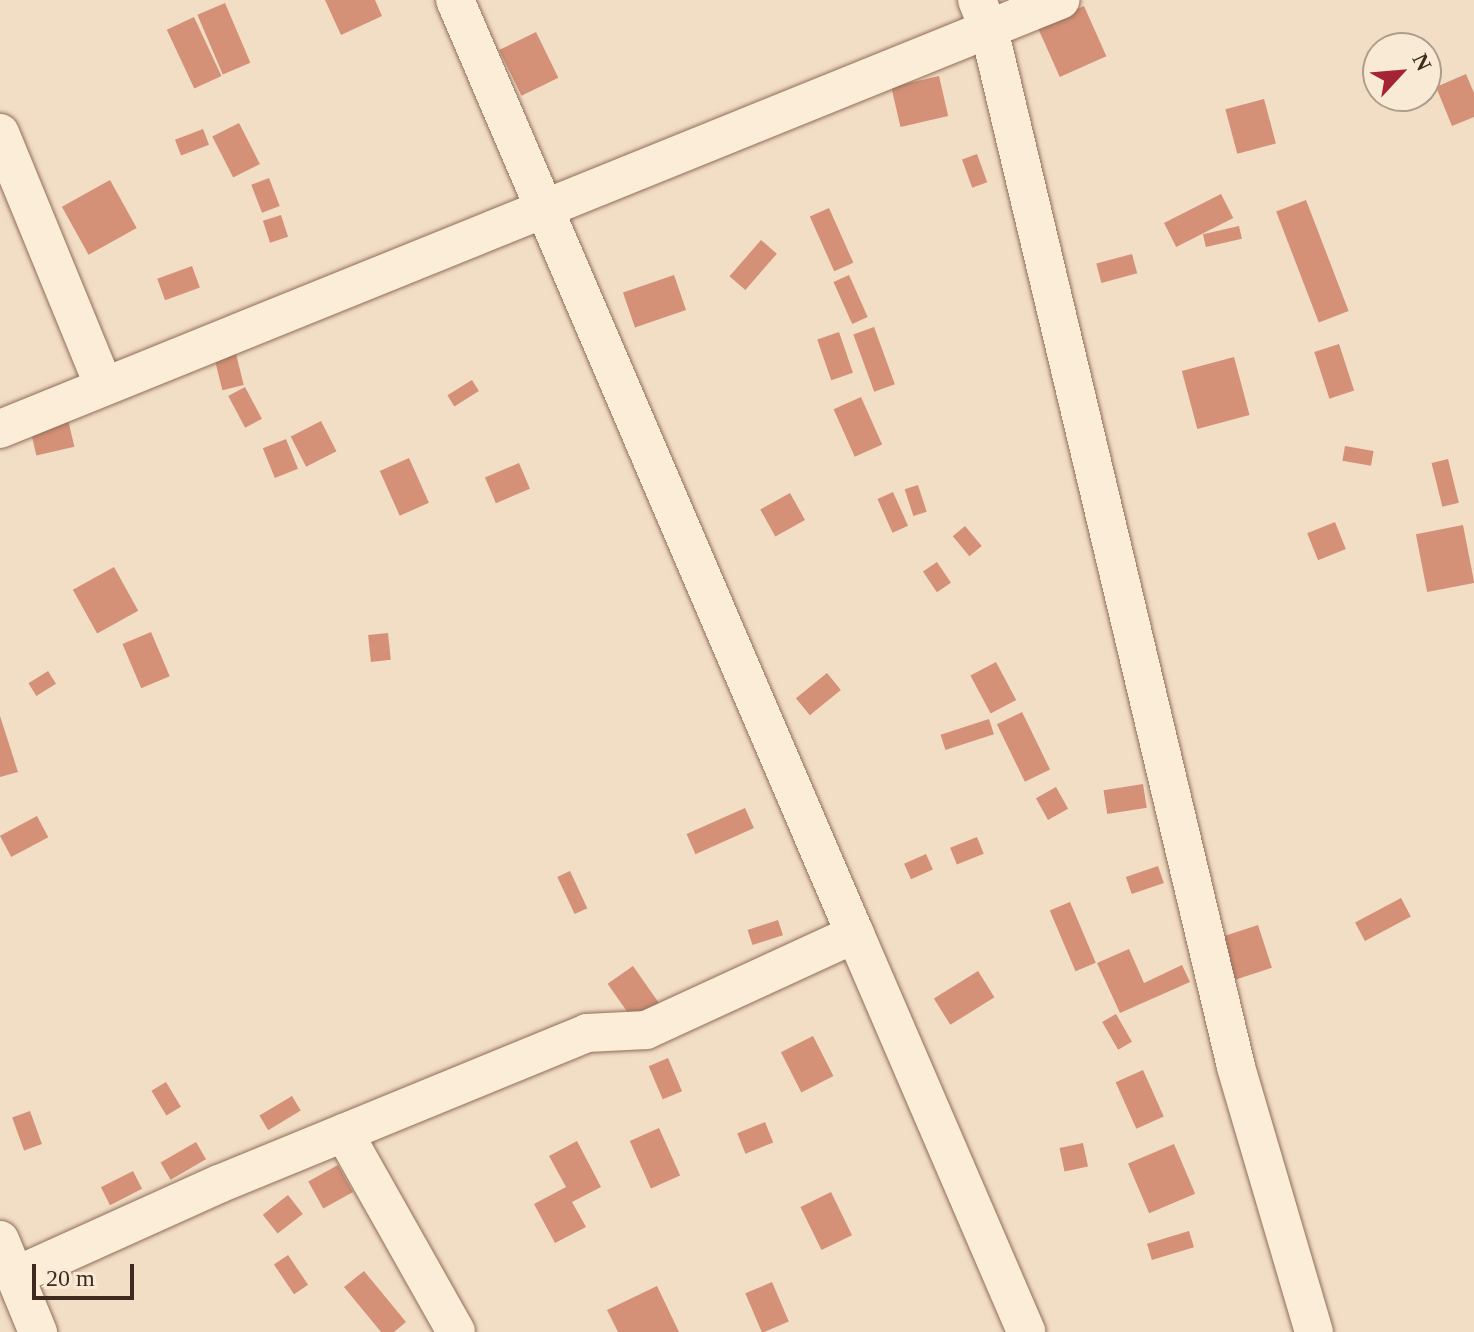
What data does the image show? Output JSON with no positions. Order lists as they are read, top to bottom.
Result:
{
  "scale_bar": "20 m",
  "north": "top right"
}
